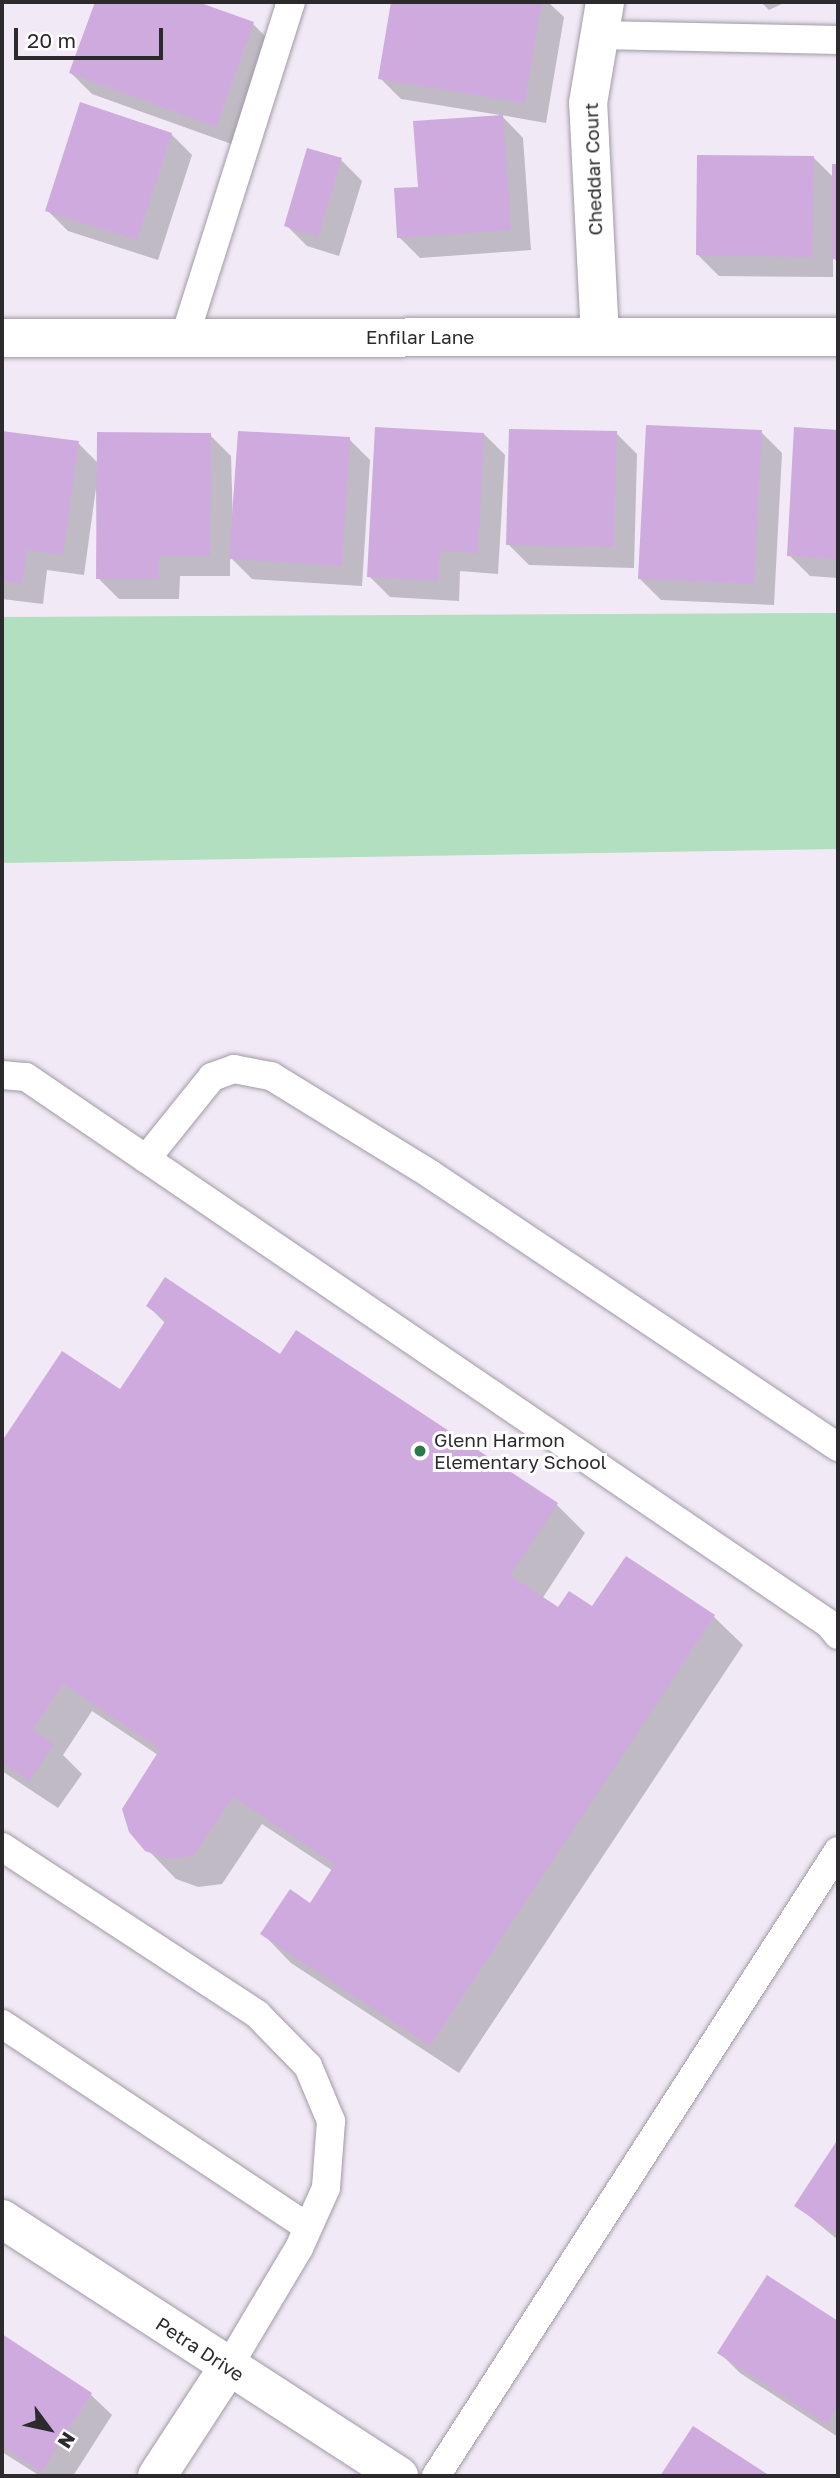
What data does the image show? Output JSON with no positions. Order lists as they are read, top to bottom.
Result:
{
  "streets": {
    "street": ["Cheddar Court", "Enfilar Lane", "Petra Drive"]
  },
  "crossings": [
    ["Cheddar Court", "Enfilar Lane"]
  ],
  "places": ["Glenn Harmon Elementary School"],
  "scale_bar": "20 m",
  "north": "bottom right"
}
